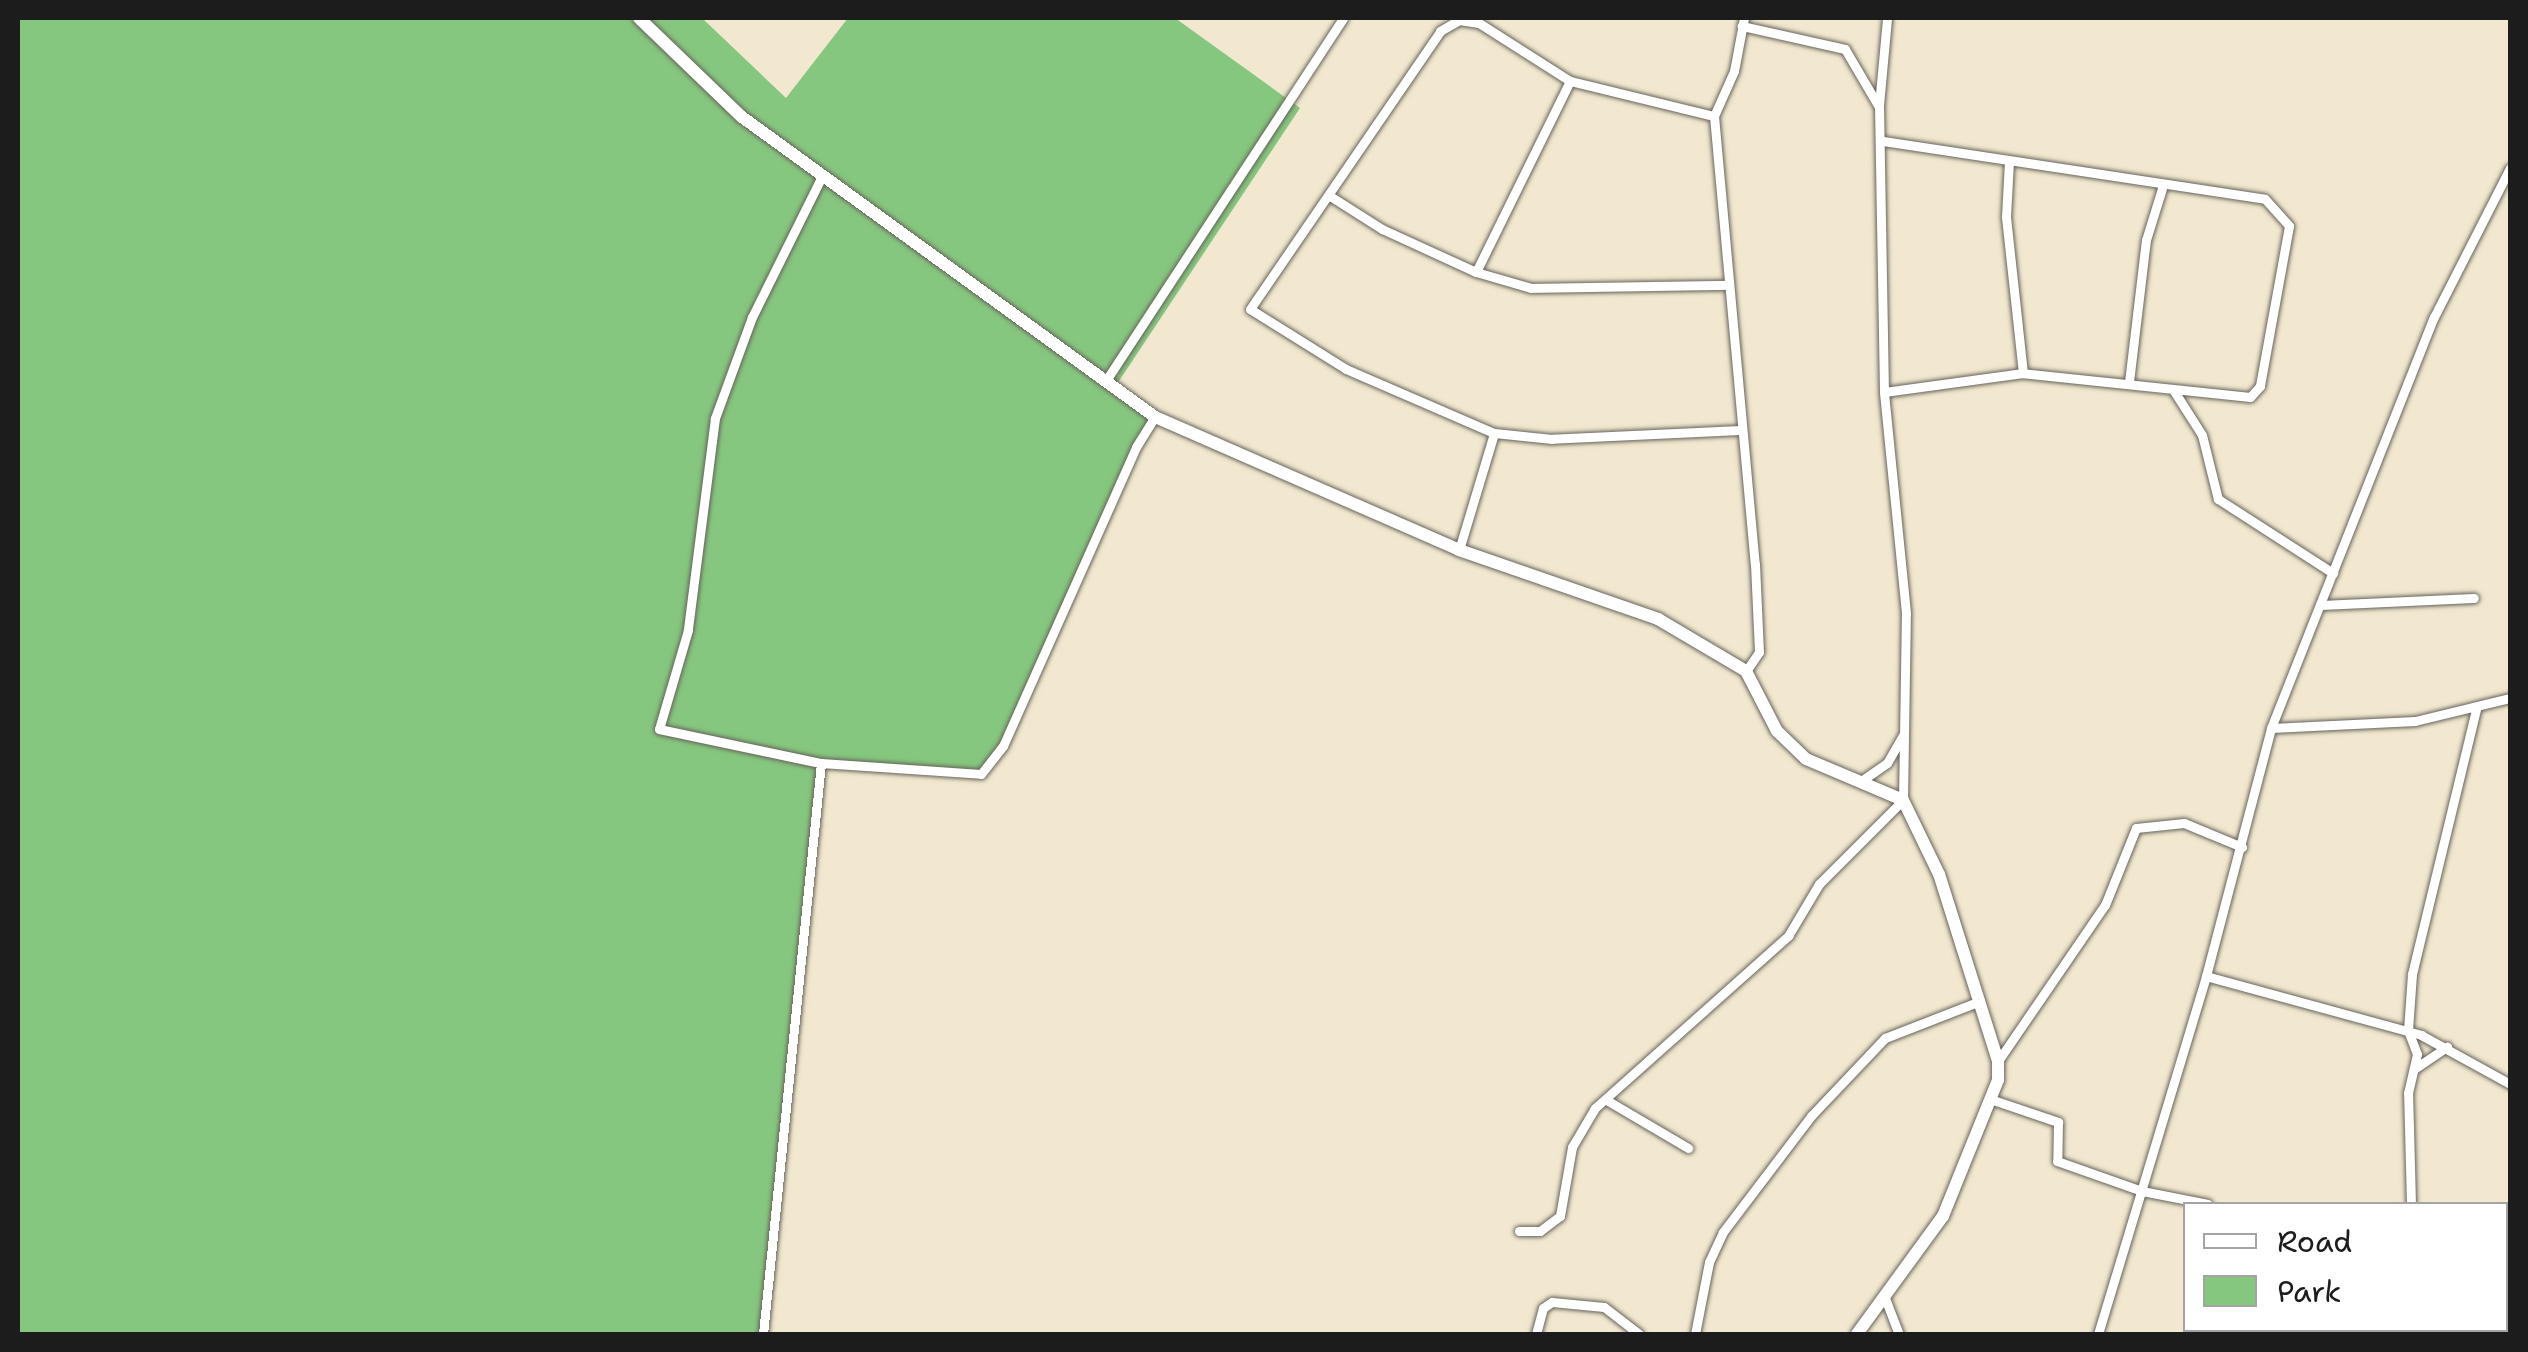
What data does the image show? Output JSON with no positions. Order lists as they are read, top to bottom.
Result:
{
  "legend": ["Road", "Park"]
}
